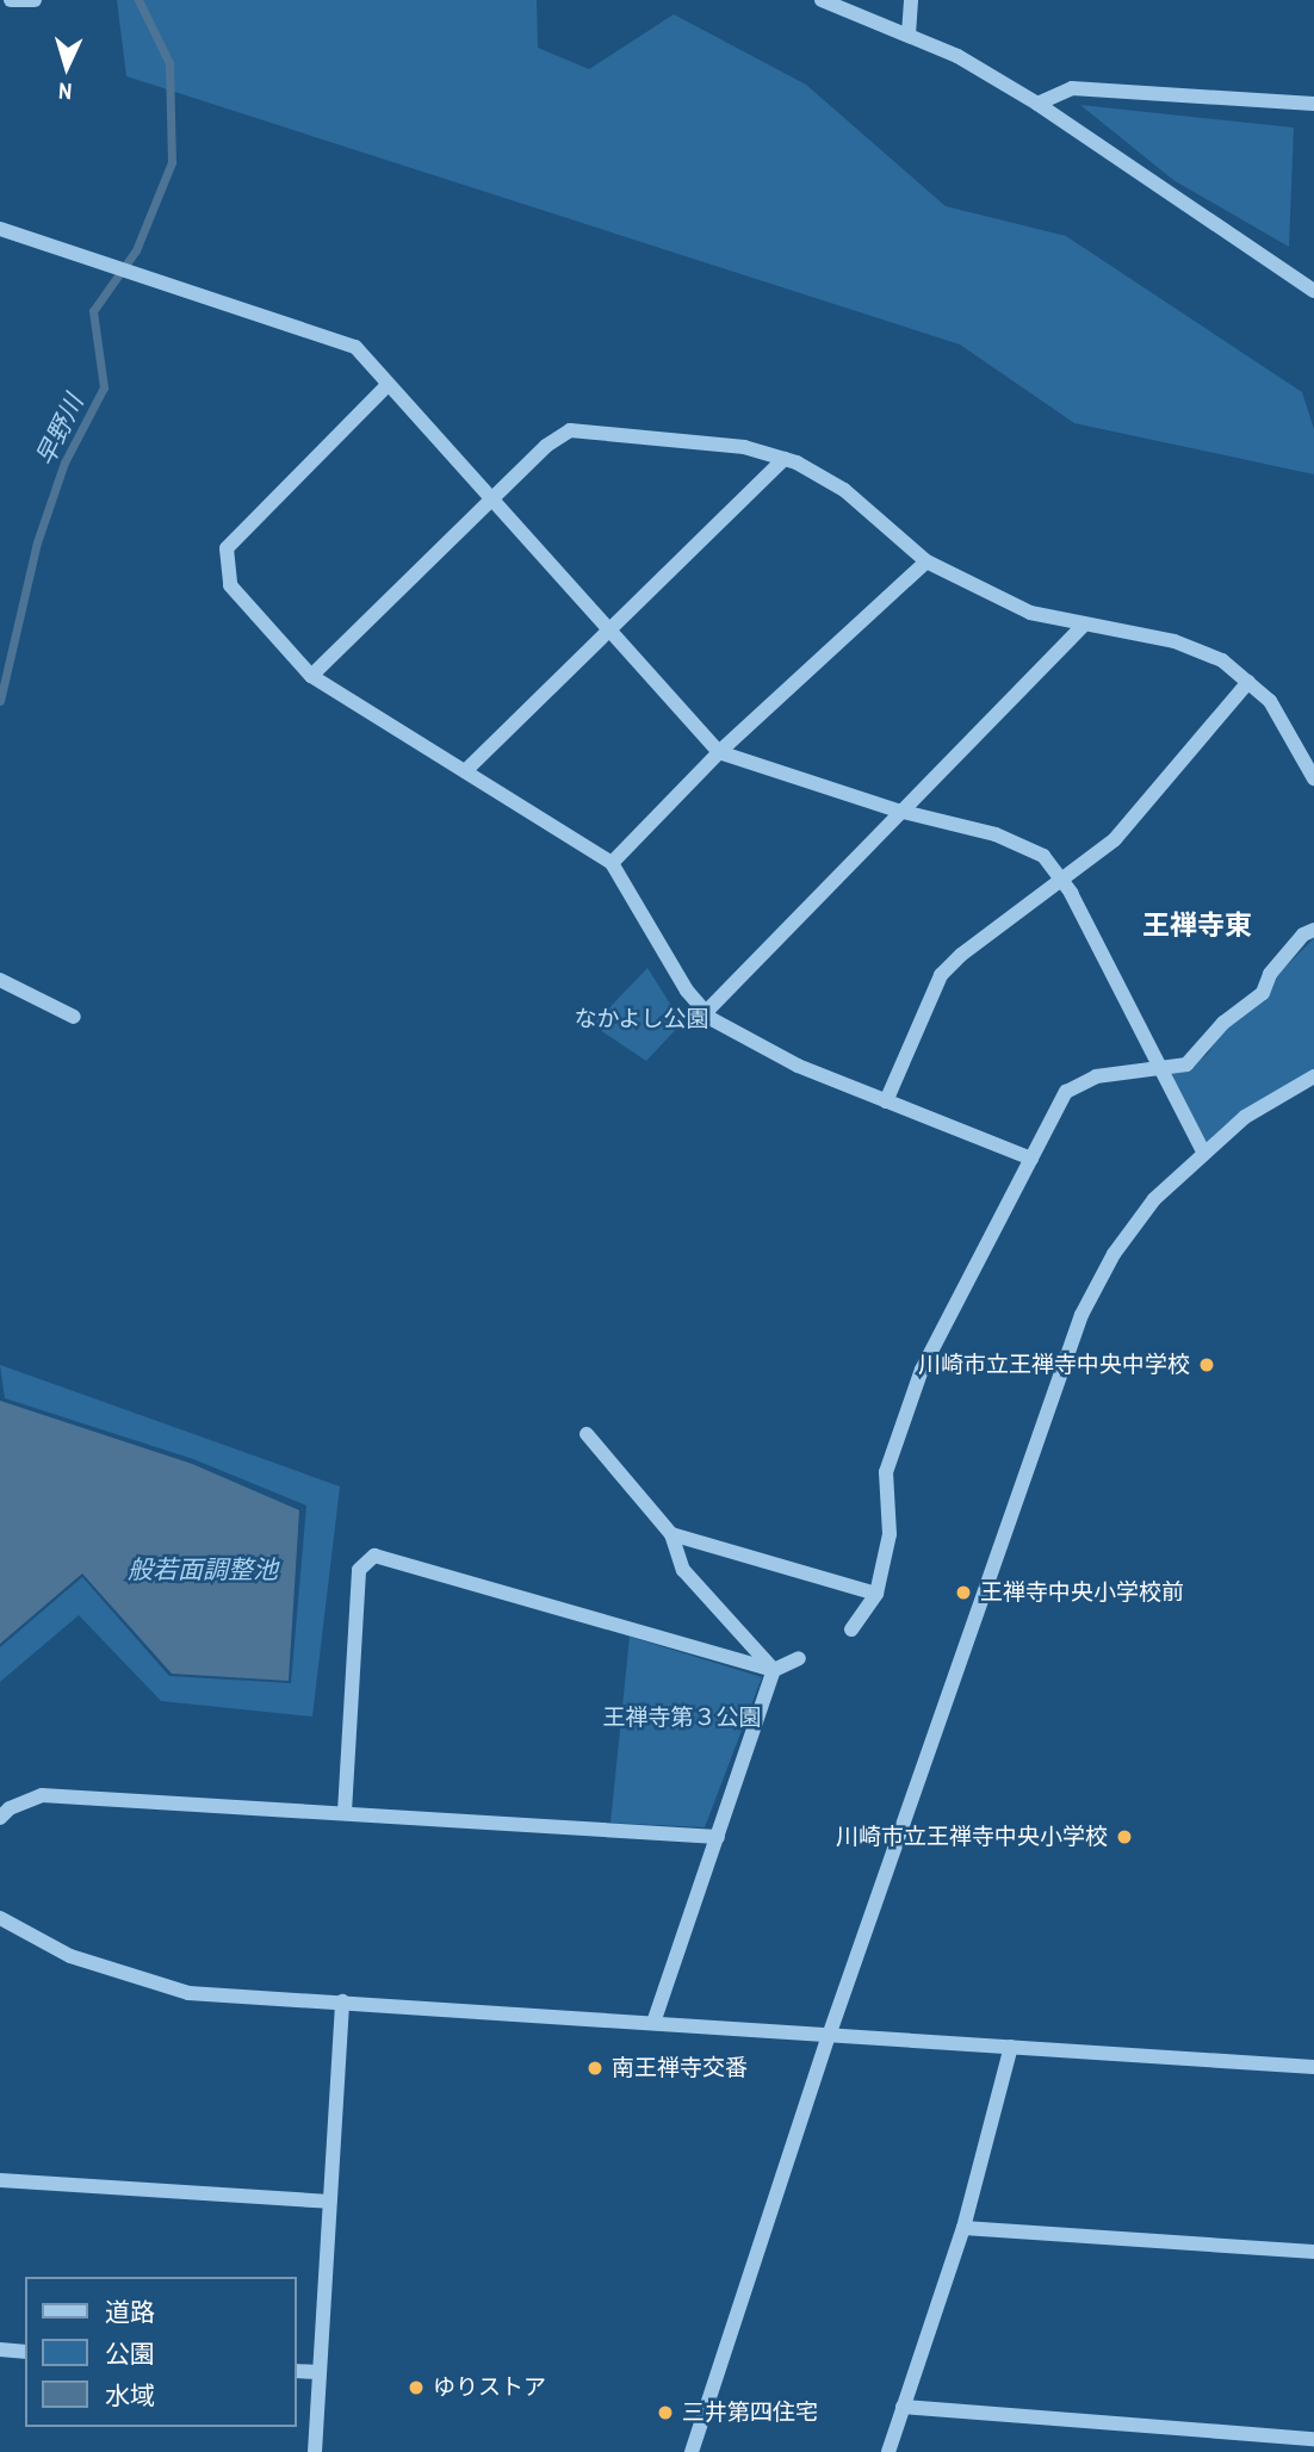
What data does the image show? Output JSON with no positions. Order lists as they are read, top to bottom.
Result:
{
  "districts": ["王禅寺東"],
  "water": ["早野川", "般若面調整池"],
  "parks": ["なかよし公園", "王禅寺第３公園"],
  "places": [
    "川崎市立王禅寺中央中学校",
    "王禅寺中央小学校前",
    "川崎市立王禅寺中央小学校",
    "南王禅寺交番",
    "ゆりストア",
    "三井第四住宅"
  ],
  "legend": ["道路", "公園", "水域"],
  "north": "bottom"
}
